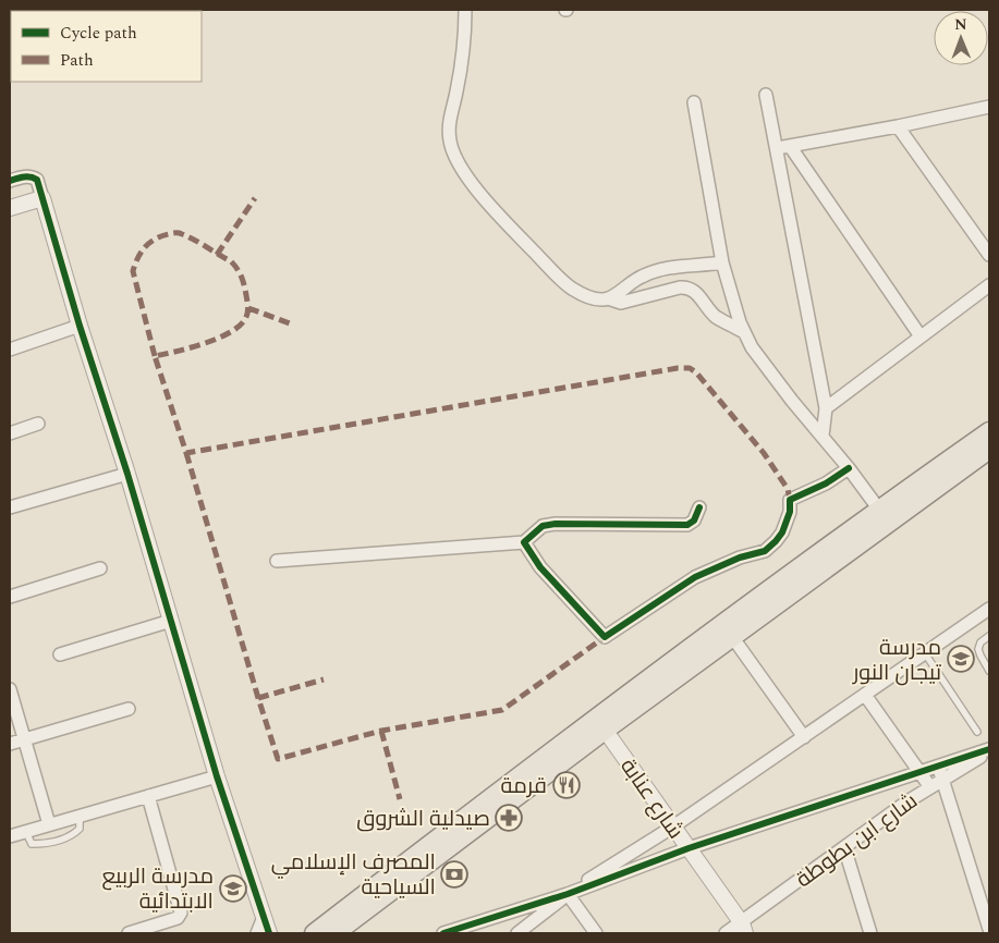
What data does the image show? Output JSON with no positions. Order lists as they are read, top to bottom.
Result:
{
  "streets": {
    "street": ["شارع عنابة", "شارع ابن بطوطة"]
  },
  "crossings": [
    ["شارع عنابة", "شارع ابن بطوطة"]
  ],
  "places": {
    "school or university": ["مدرسة تيجان النور", "مدرسة الربيع الابتدائية"],
    "restaurant": ["قرمة"],
    "pharmacy": ["صيدلية الشروق"],
    "bank": ["المصرف الإسلامي السياحية"]
  },
  "legend": ["Cycle path", "Path"],
  "north": "top"
}
